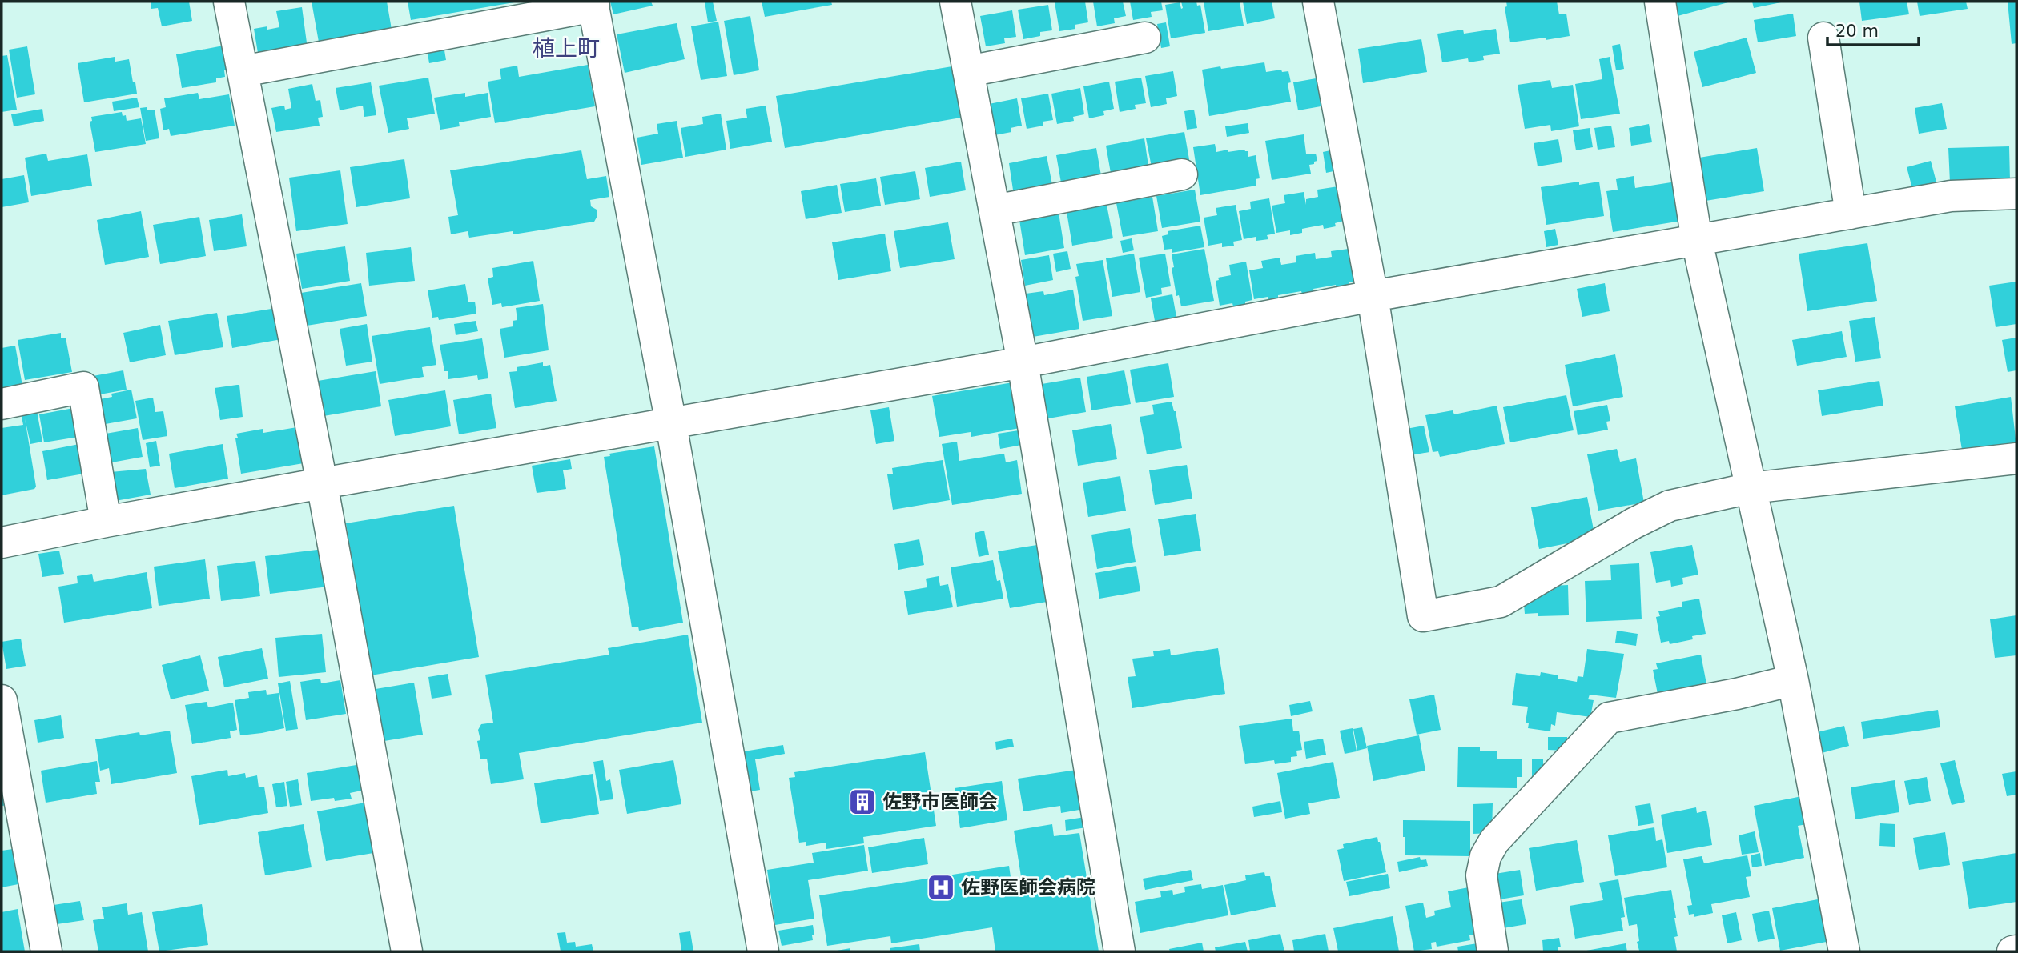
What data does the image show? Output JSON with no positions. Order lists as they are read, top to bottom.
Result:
{
  "districts": ["植上町"],
  "places": {
    "building": ["佐野市医師会"],
    "hospital": ["佐野医師会病院"]
  },
  "scale_bar": "20 m"
}
